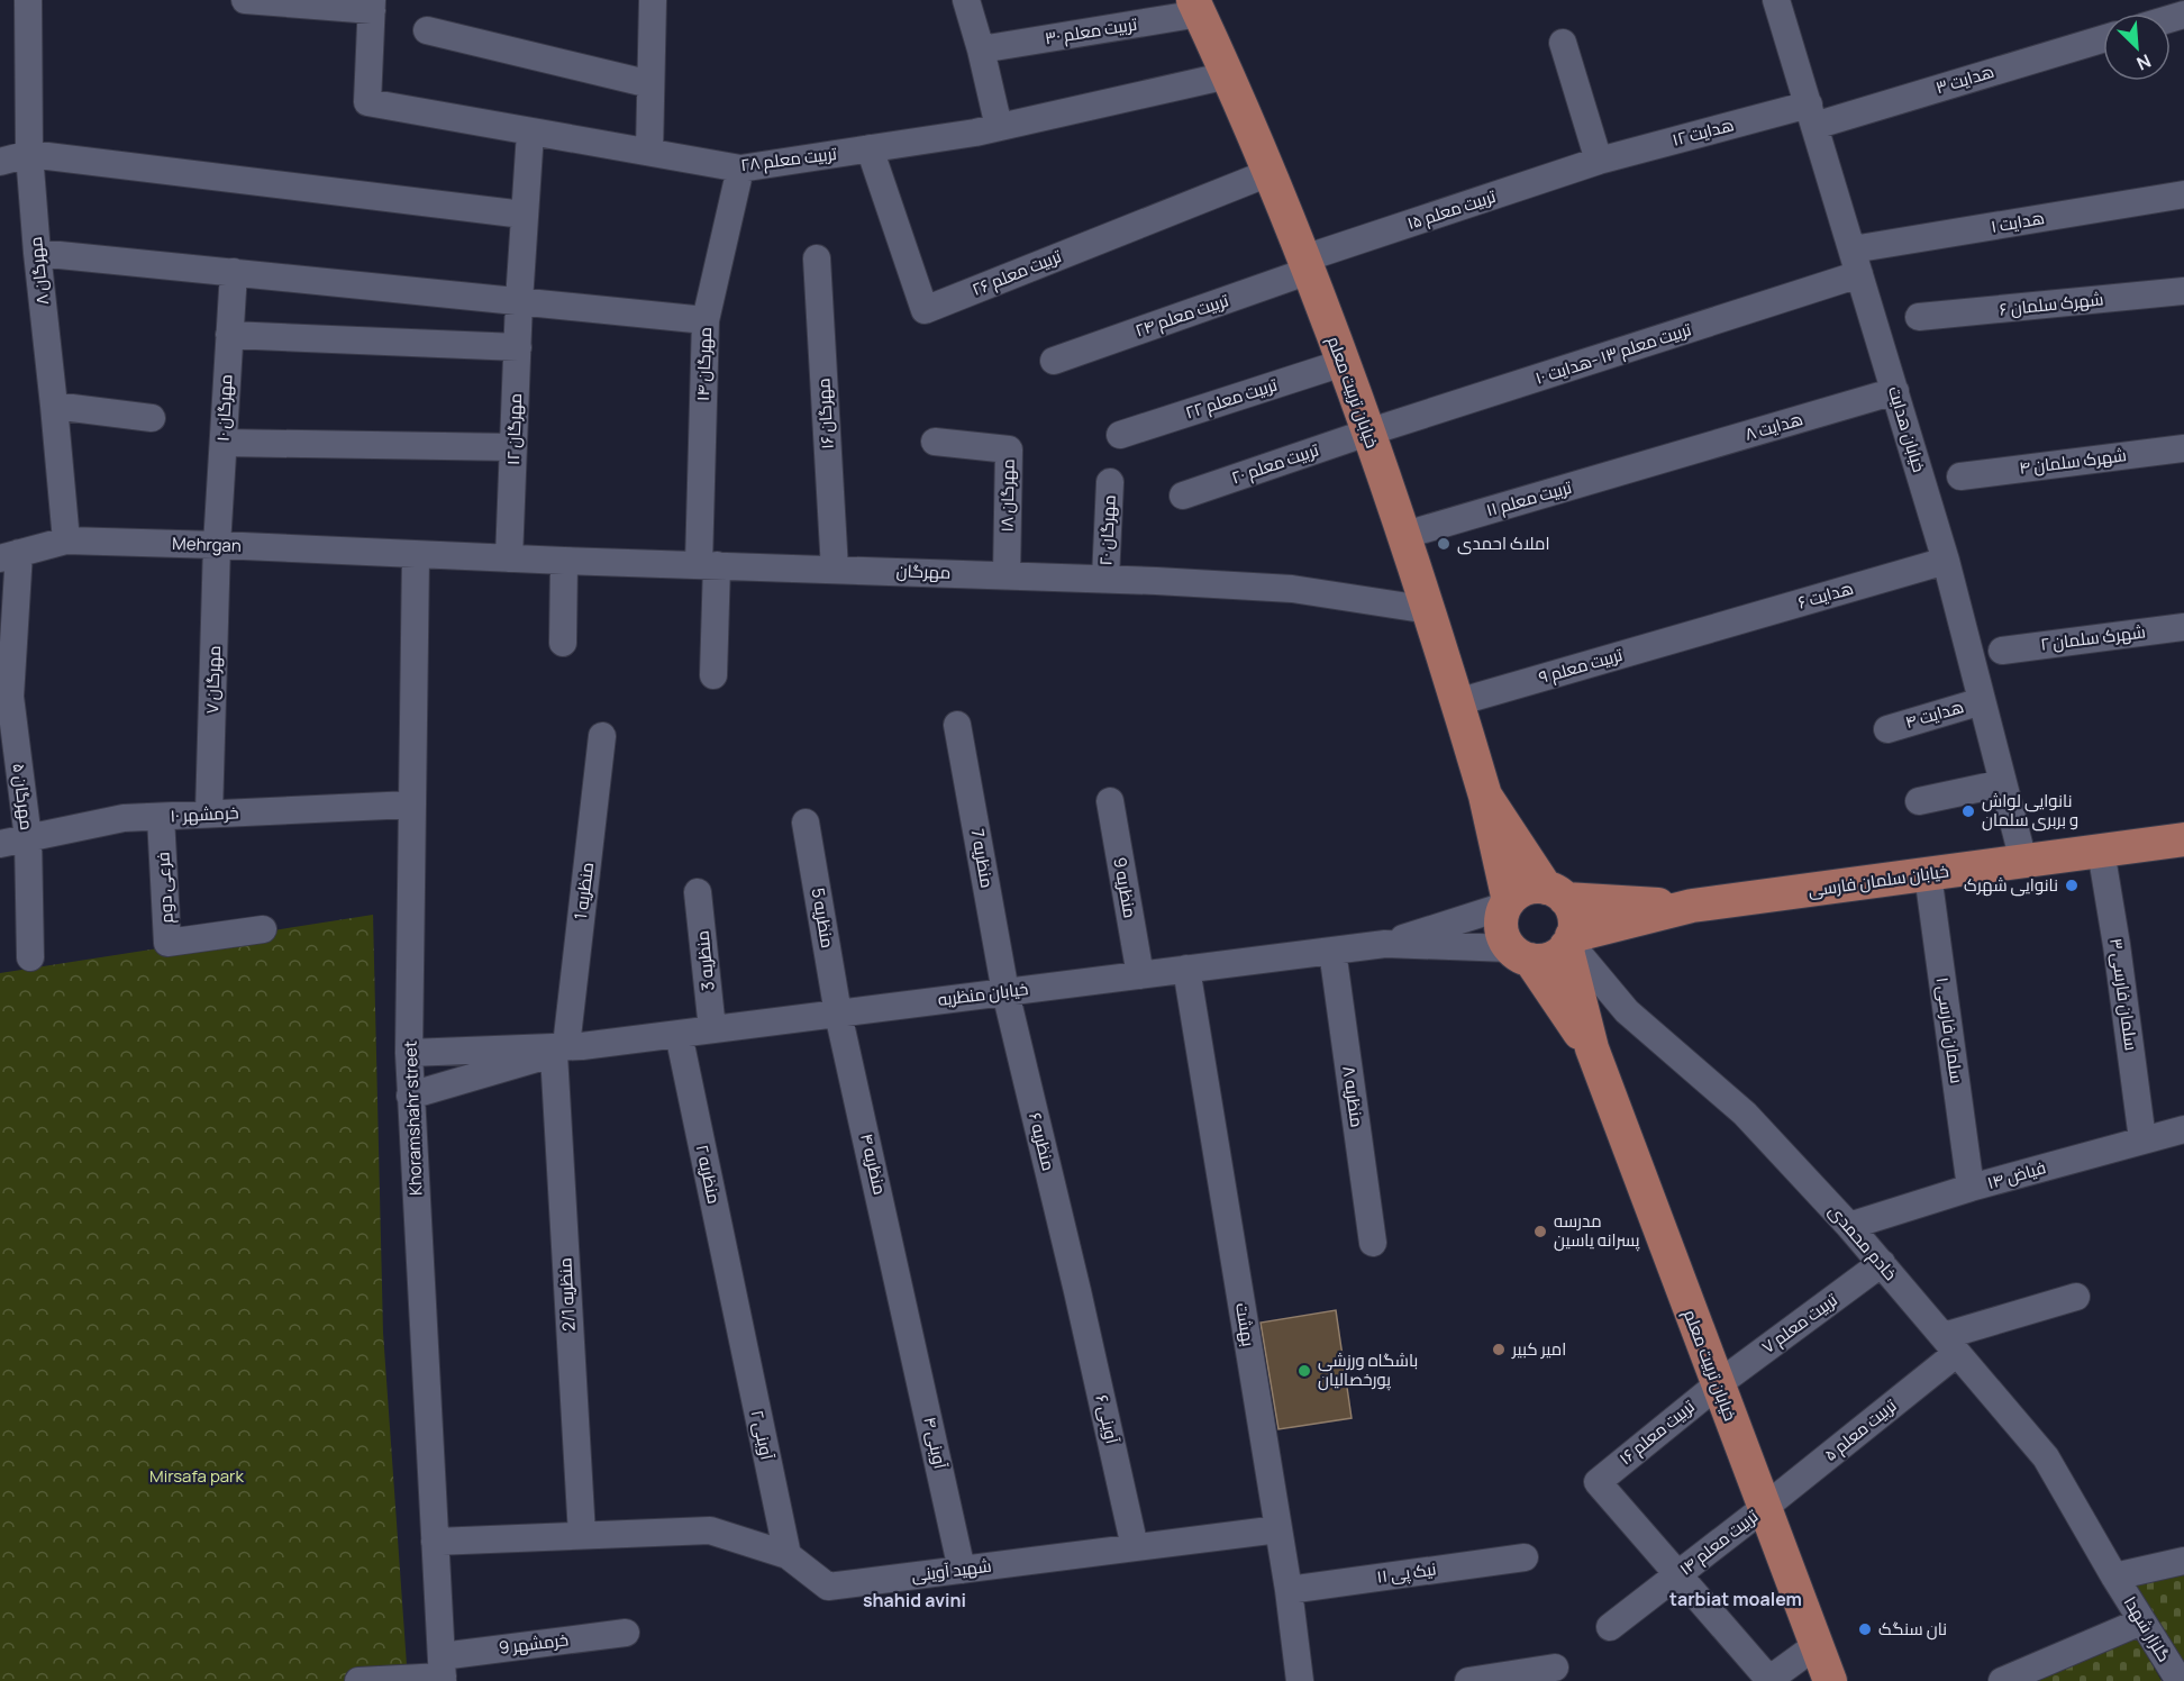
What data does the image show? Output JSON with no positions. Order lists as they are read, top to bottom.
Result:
{
  "streets": {
    "main road": ["خیابان تربیت معلم", "خیابان سلمان فارسی"],
    "street": [
      "تربیت معلم ۳۰",
      "هدایت ۳",
      "هدایت ۱۲",
      "تربیت معلم ۲۸",
      "تربیت معلم ۱۵",
      "هدایت ۱",
      "مهرگان ۸",
      "تربیت معلم ۲۶",
      "شهرک سلمان ۶",
      "تربیت معلم ۲۴",
      "تربیت معلم ۱۳ -هدایت ۱۰",
      "مهرگان ۱۴",
      "تربیت معلم ۲۲",
      "مهرگان ۱۰",
      "مهرگان ۱۶",
      "هدایت ۸",
      "مهرگان ۱۲",
      "خیابان هدایت",
      "شهرک سلمان ۴",
      "تربیت معلم ۲۰",
      "مهرگان ۱۸",
      "تربیت معلم ۱۱",
      "مهرگان ۲۰",
      "Mehrgan",
      "مهرگان",
      "هدایت ۶",
      "شهرک سلمان ۲",
      "تربیت معلم ۹",
      "مهرگان ۷",
      "هدایت ۴",
      "مهرگان ۵",
      "خرمشهر ۱۰",
      "منظریه 7",
      "فرعی دوم",
      "منظریه 9",
      "منظریه 1",
      "منظریه 5",
      "منظریه 3",
      "خیابان منظریه",
      "سلمان فارسی ۳",
      "سلمان فارسی ۱",
      "منظریه ۸",
      "Khoramshahr street",
      "منظریه ۶",
      "منظریه ۴",
      "منظریه ۲",
      "فیاض ۱۴",
      "خادم محمدی",
      "منظریه 2/1",
      "تربیت معلم ۷",
      "بهشت",
      "آوینی ۶",
      "تربیت معلم ۵",
      "تربیت معلم ۱۶",
      "آوینی ۲",
      "آوینی ۴",
      "تربیت معلم ۱۴",
      "شهید آوینی",
      "نیک پی ۱۱",
      "گلزار شهدا",
      "خرمشهر 9"
    ]
  },
  "crossings": [
    ["تربیت معلم ۳۰", "خیابان تربیت معلم"],
    ["هدایت ۳", "هدایت ۱۲"],
    ["هدایت ۳", "خیابان هدایت"],
    ["هدایت ۱۲", "تربیت معلم ۱۵"],
    ["هدایت ۱۲", "خیابان هدایت"],
    ["تربیت معلم ۲۸", "تربیت معلم ۲۶"],
    ["تربیت معلم ۲۸", "مهرگان ۱۴"],
    ["تربیت معلم ۲۸", "خیابان تربیت معلم"],
    ["تربیت معلم ۲۸", "مهرگان ۱۲"],
    ["تربیت معلم ۱۵", "تربیت معلم ۲۴"],
    ["تربیت معلم ۱۵", "خیابان تربیت معلم"],
    ["هدایت ۱", "تربیت معلم ۱۳ -هدایت ۱۰"],
    ["هدایت ۱", "خیابان هدایت"],
    ["مهرگان ۸", "Mehrgan"],
    ["تربیت معلم ۲۶", "خیابان تربیت معلم"],
    ["تربیت معلم ۲۴", "خیابان تربیت معلم"],
    ["تربیت معلم ۱۳ -هدایت ۱۰", "خیابان تربیت معلم"],
    ["تربیت معلم ۱۳ -هدایت ۱۰", "خیابان هدایت"],
    ["تربیت معلم ۱۳ -هدایت ۱۰", "تربیت معلم ۲۰"],
    ["مهرگان ۱۴", "مهرگان"],
    ["خیابان تربیت معلم", "تربیت معلم ۲۲"],
    ["خیابان تربیت معلم", "تربیت معلم ۲۰"],
    ["خیابان تربیت معلم", "تربیت معلم ۱۱"],
    ["خیابان تربیت معلم", "مهرگان"],
    ["خیابان تربیت معلم", "تربیت معلم ۹"],
    ["خیابان تربیت معلم", "تربیت معلم ۷"],
    ["خیابان تربیت معلم", "تربیت معلم ۵"],
    ["خیابان تربیت معلم", "تربیت معلم ۱۶"],
    ["خیابان تربیت معلم", "تربیت معلم ۱۴"],
    ["مهرگان ۱۰", "Mehrgan"],
    ["مهرگان ۱۰", "مهرگان ۷"],
    ["مهرگان ۱۶", "مهرگان"],
    ["هدایت ۸", "خیابان هدایت"],
    ["هدایت ۸", "تربیت معلم ۱۱"],
    ["مهرگان ۱۲", "مهرگان"],
    ["خیابان هدایت", "هدایت ۶"],
    ["خیابان هدایت", "هدایت ۴"],
    ["خیابان هدایت", "خیابان سلمان فارسی"],
    ["مهرگان ۱۸", "مهرگان"],
    ["مهرگان ۲۰", "مهرگان"],
    ["Mehrgan", "مهرگان"],
    ["Mehrgan", "مهرگان ۷"],
    ["Mehrgan", "مهرگان ۵"],
    ["Mehrgan", "Khoramshahr street"],
    ["مهرگان", "Khoramshahr street"],
    ["هدایت ۶", "تربیت معلم ۹"],
    ["مهرگان ۷", "خرمشهر ۱۰"],
    ["مهرگان ۵", "خرمشهر ۱۰"],
    ["خرمشهر ۱۰", "فرعی دوم"],
    ["خرمشهر ۱۰", "Khoramshahr street"],
    ["منظریه 7", "خیابان منظریه"],
    ["منظریه 7", "منظریه ۶"],
    ["خیابان سلمان فارسی", "سلمان فارسی ۳"],
    ["خیابان سلمان فارسی", "سلمان فارسی ۱"],
    ["منظریه 9", "خیابان منظریه"],
    ["منظریه 1", "خیابان منظریه"],
    ["منظریه 1", "منظریه 2/1"],
    ["منظریه 5", "خیابان منظریه"],
    ["منظریه 5", "منظریه ۴"],
    ["منظریه 3", "خیابان منظریه"],
    ["خیابان منظریه", "منظریه ۸"],
    ["خیابان منظریه", "منظریه ۶"],
    ["خیابان منظریه", "منظریه ۴"],
    ["خیابان منظریه", "منظریه ۲"],
    ["خیابان منظریه", "منظریه 2/1"],
    ["خیابان منظریه", "بهشت"],
    ["سلمان فارسی ۳", "فیاض ۱۴"],
    ["سلمان فارسی ۱", "فیاض ۱۴"],
    ["Khoramshahr street", "شهید آوینی"],
    ["Khoramshahr street", "خرمشهر 9"],
    ["منظریه ۶", "آوینی ۶"],
    ["منظریه ۴", "آوینی ۴"],
    ["منظریه ۲", "آوینی ۲"],
    ["فیاض ۱۴", "خادم محمدی"],
    ["خادم محمدی", "تربیت معلم ۷"],
    ["خادم محمدی", "تربیت معلم ۵"],
    ["خادم محمدی", "گلزار شهدا"],
    ["منظریه 2/1", "شهید آوینی"],
    ["تربیت معلم ۷", "تربیت معلم ۱۶"],
    ["بهشت", "شهید آوینی"],
    ["بهشت", "نیک پی ۱۱"],
    ["آوینی ۶", "شهید آوینی"],
    ["تربیت معلم ۵", "تربیت معلم ۱۴"],
    ["تربیت معلم ۱۶", "تربیت معلم ۱۴"],
    ["آوینی ۲", "شهید آوینی"],
    ["آوینی ۴", "شهید آوینی"]
  ],
  "districts": ["tarbiat moalem", "shahid avini"],
  "parks": ["Mirsafa park"],
  "places": [
    "املاک احمدی",
    "نانوایی لواش و بربری سلمان",
    "نانوایی شهرک",
    "مدرسه پسرانه یاسین",
    "امیر کبیر",
    "باشگاه ورزشی پورخصالیان",
    "نان سنگک"
  ],
  "north": "bottom right"
}
